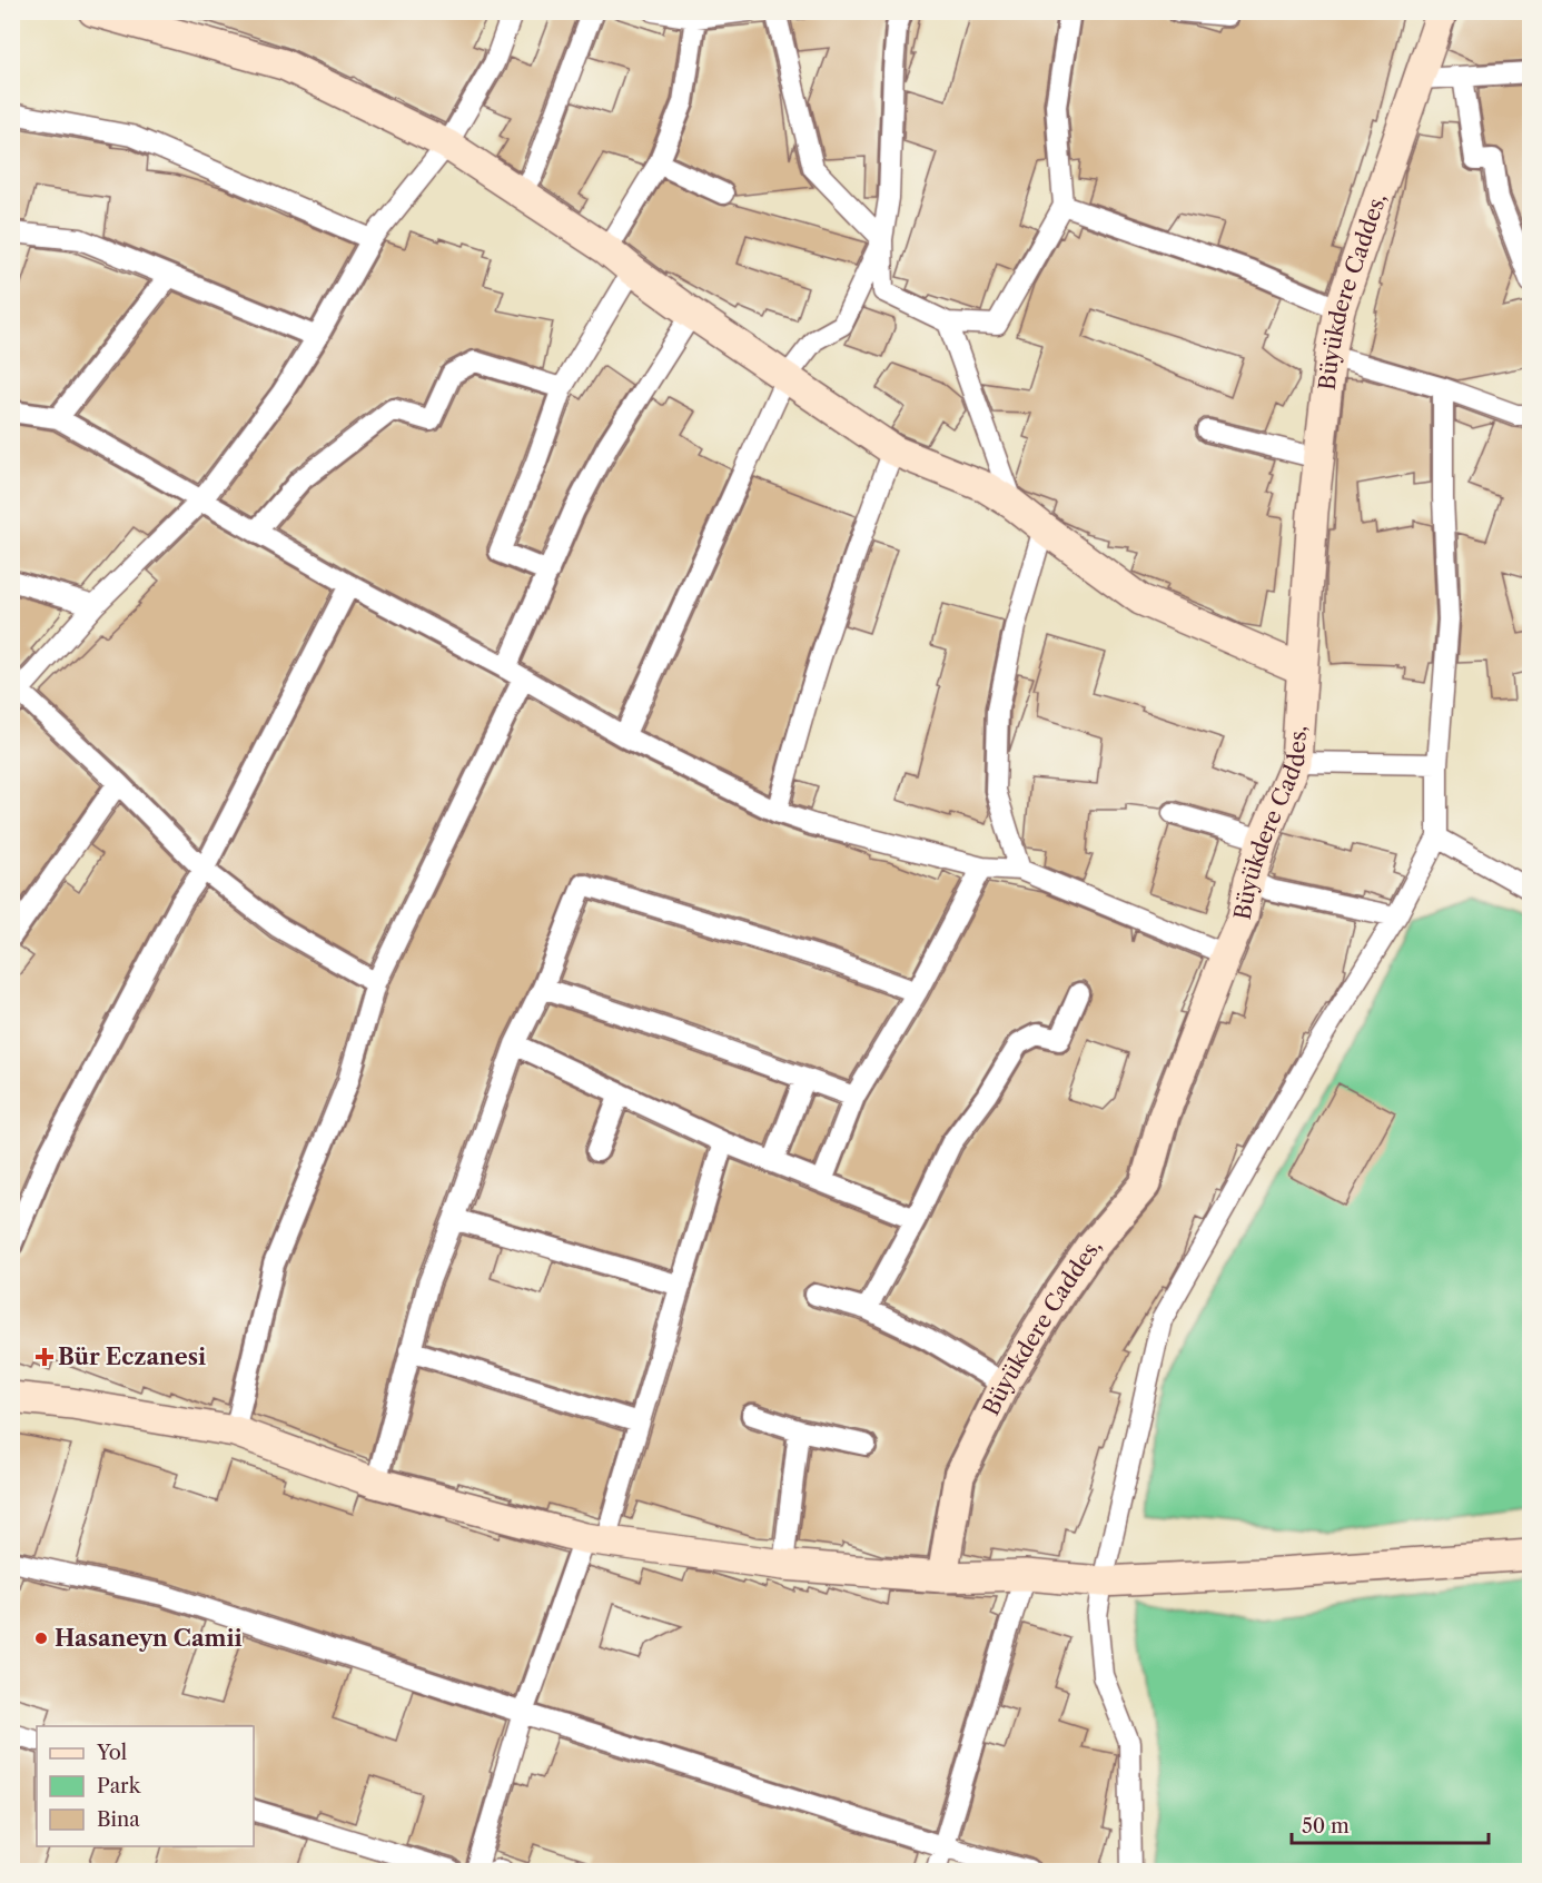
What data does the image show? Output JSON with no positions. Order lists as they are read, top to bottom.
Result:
{
  "streets": {
    "street": ["Büyükdere Caddes,"]
  },
  "places": {
    "health": ["Bür Eczanesi"],
    "other": ["Hasaneyn Camii"]
  },
  "legend": ["Yol", "Park", "Bina"],
  "scale_bar": "50 m"
}
